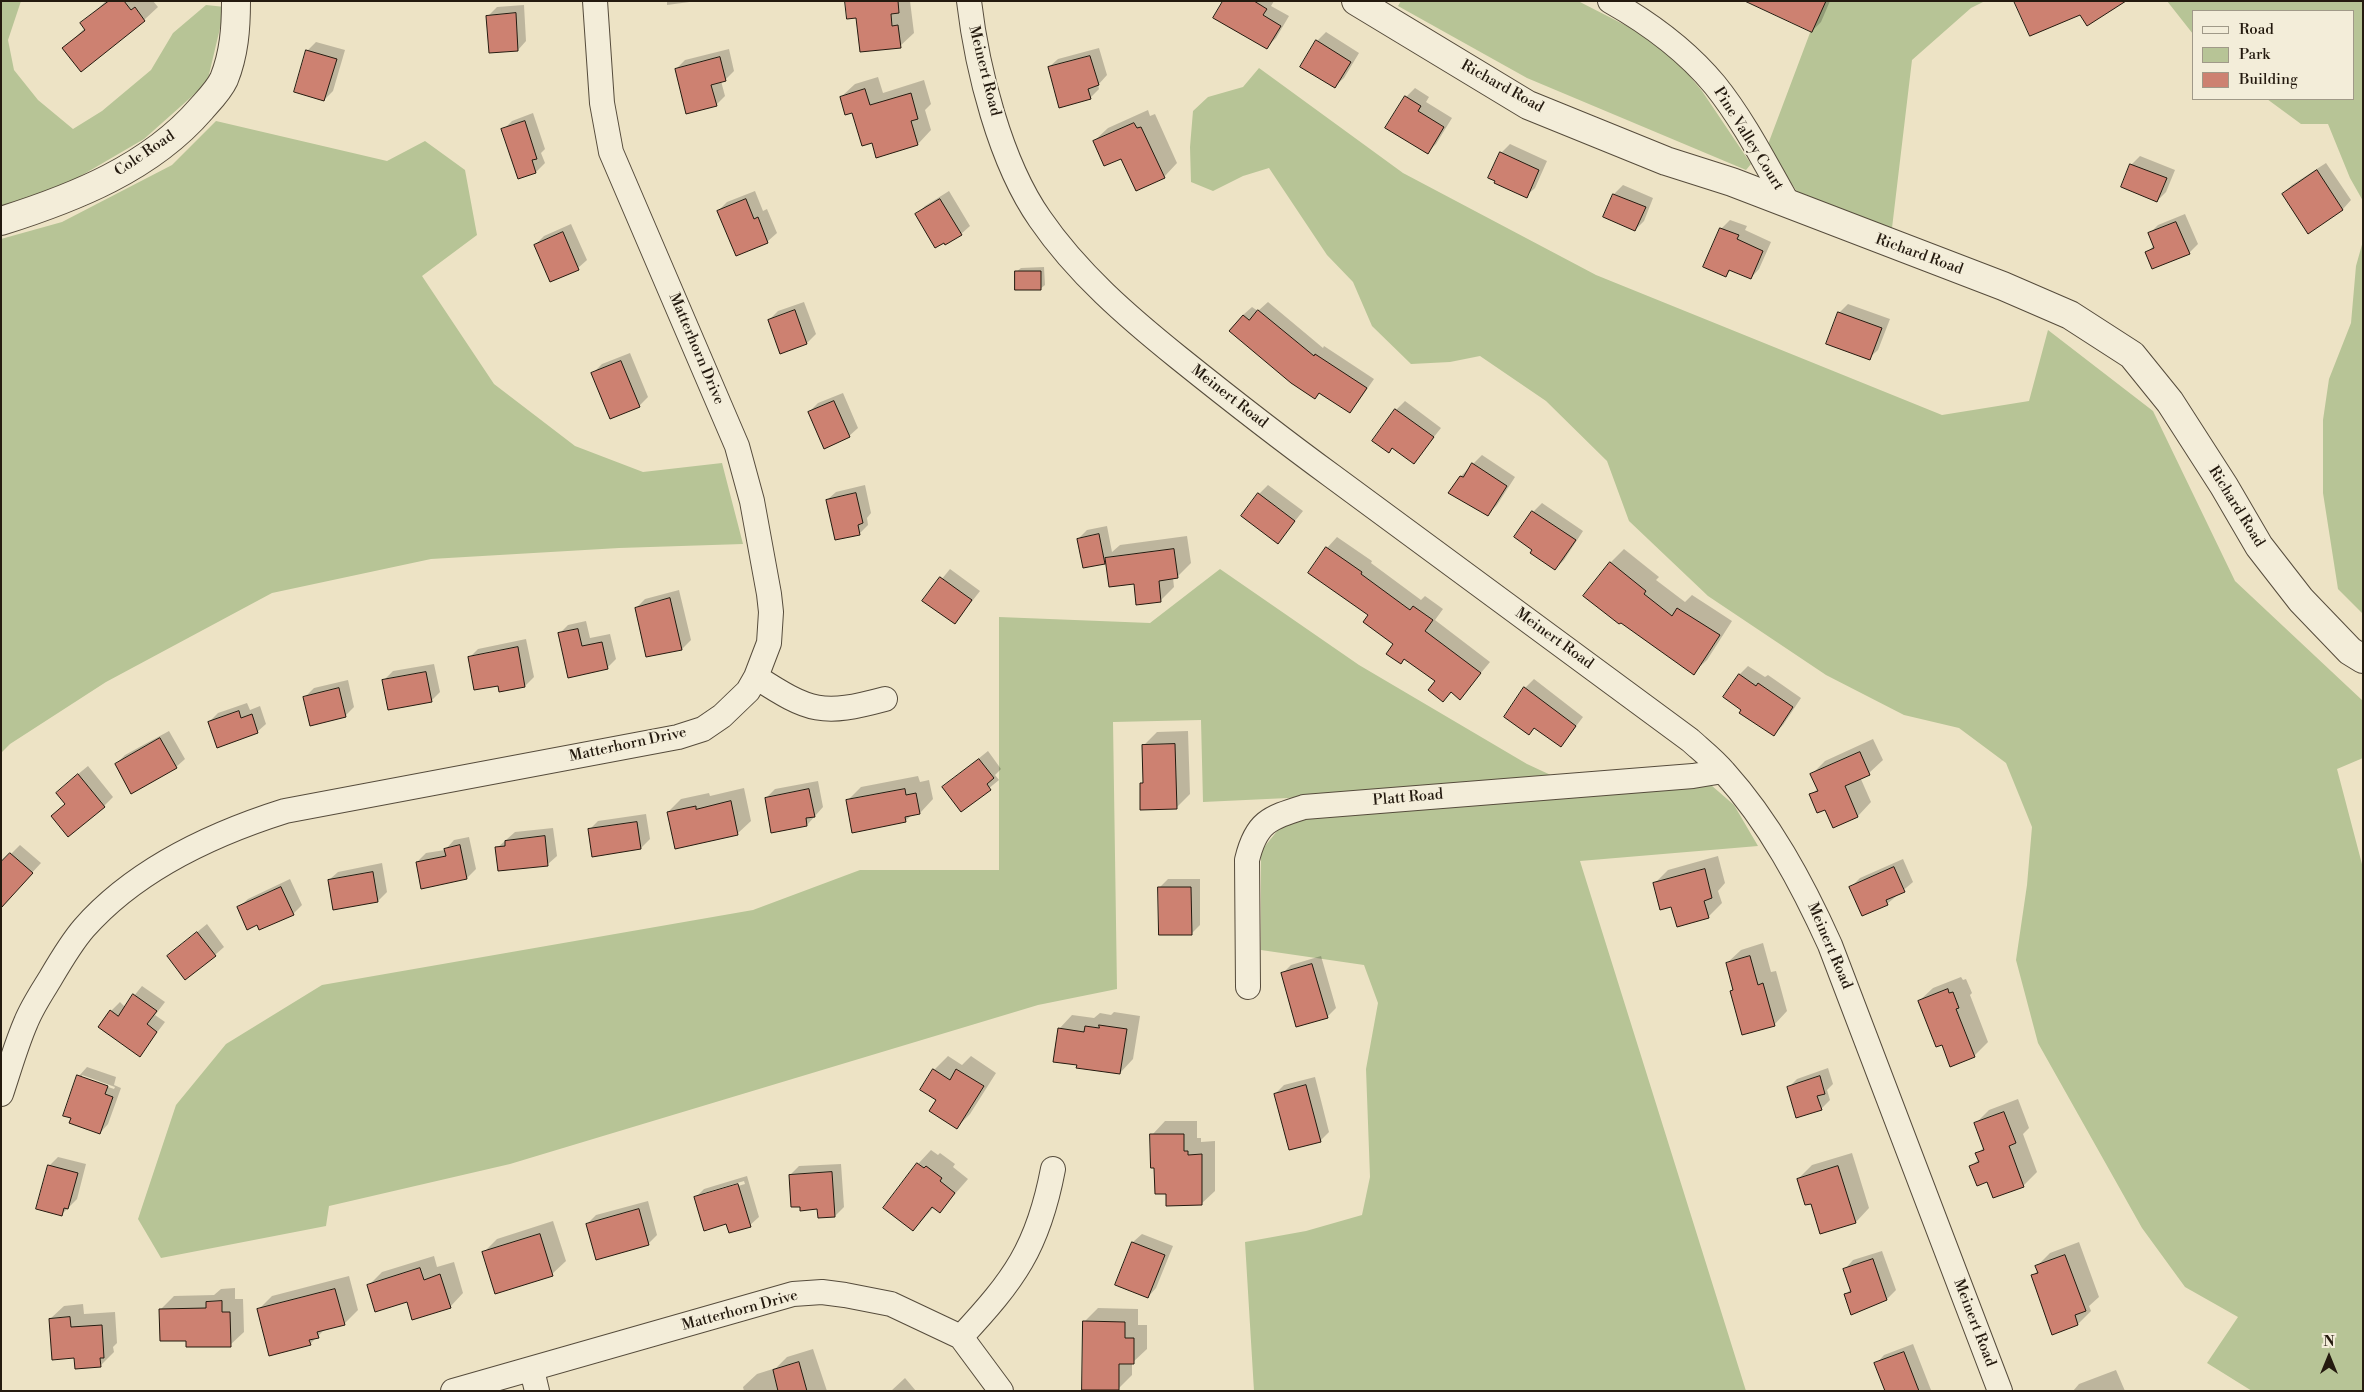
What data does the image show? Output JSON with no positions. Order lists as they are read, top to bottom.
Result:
{
  "streets": {
    "street": [
      "Meinert Road",
      "Richard Road",
      "Pine Valley Court",
      "Cole Road",
      "Matterhorn Drive",
      "Platt Road"
    ]
  },
  "crossings": [
    ["Meinert Road", "Platt Road"],
    ["Richard Road", "Pine Valley Court"]
  ],
  "legend": ["Road", "Park", "Building"],
  "north": "top"
}
